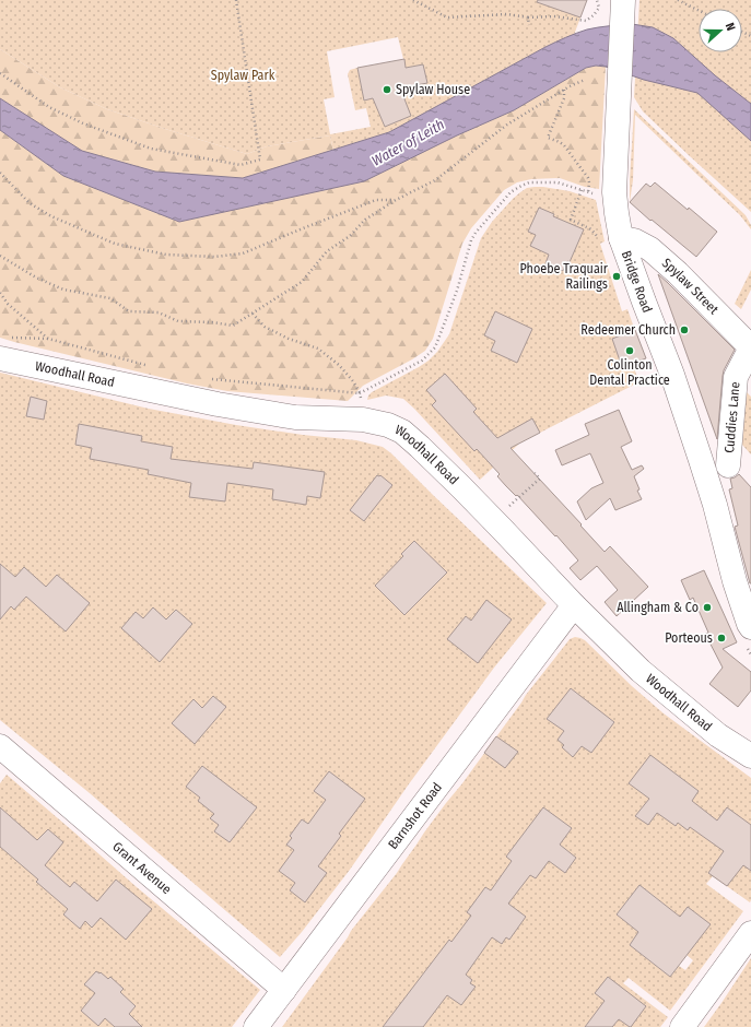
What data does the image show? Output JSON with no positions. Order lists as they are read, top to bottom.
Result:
{
  "streets": {
    "street": [
      "Bridge Road",
      "Spylaw Street",
      "Woodhall Road",
      "Cuddies Lane",
      "Barnshot Road",
      "Grant Avenue"
    ]
  },
  "crossings": [
    ["Bridge Road", "Spylaw Street"],
    ["Spylaw Street", "Cuddies Lane"],
    ["Woodhall Road", "Barnshot Road"],
    ["Barnshot Road", "Grant Avenue"]
  ],
  "water": ["Water of Leith"],
  "parks": ["Spylaw Park"],
  "places": [
    "Spylaw House",
    "Phoebe Traquair Railings",
    "Redeemer Church",
    "Colinton Dental Practice",
    "Allingham & Co",
    "Porteous"
  ],
  "north": "right"
}
